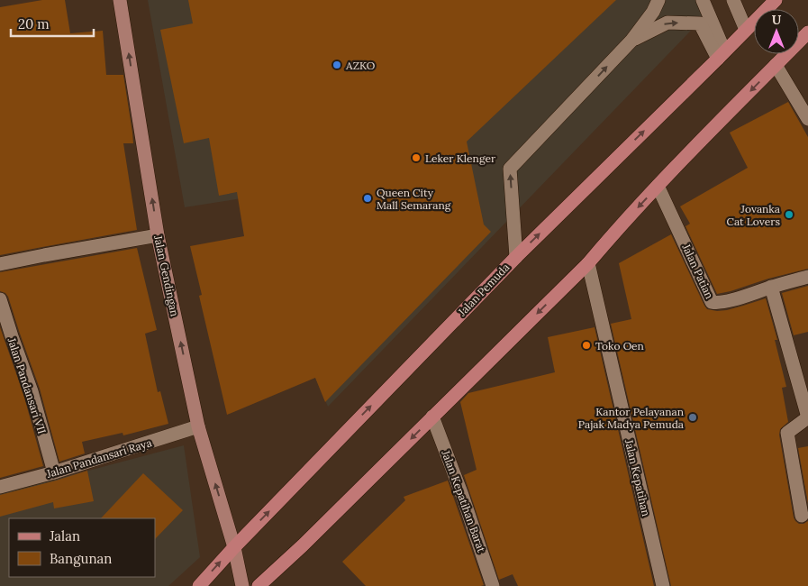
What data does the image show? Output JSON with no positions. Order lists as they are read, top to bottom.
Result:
{
  "streets": {
    "main road": ["Jalan Gendingan", "Jalan Pemuda"],
    "street": [
      "Jalan Patian",
      "Jalan Pandansari VII",
      "Jalan Pandansari Raya",
      "Jalan Kepatihan",
      "Jalan Kepatihan Barat"
    ]
  },
  "crossings": [
    ["Jalan Gendingan", "Jalan Pemuda"],
    ["Jalan Gendingan", "Jalan Pandansari Raya"],
    ["Jalan Pandansari VII", "Jalan Pandansari Raya"]
  ],
  "one_way": ["Jalan Gendingan"],
  "places": [
    "AZKO",
    "Leker Klenger",
    "Queen City Mall Semarang",
    "Jovanka Cat Lovers",
    "Toko Oen",
    "Kantor Pelayanan Pajak Madya Pemuda"
  ],
  "legend": ["Jalan", "Bangunan"],
  "scale_bar": "20 m",
  "north": "top"
}
